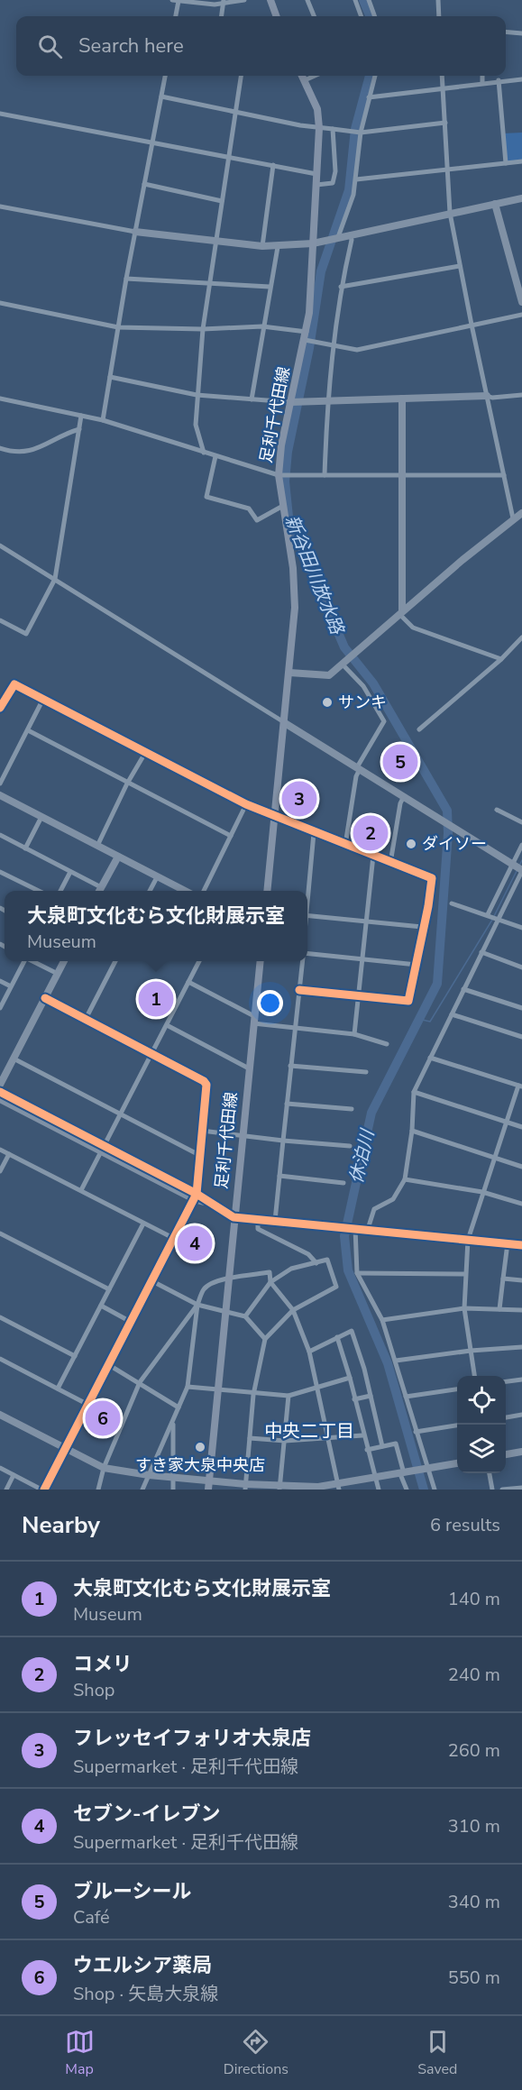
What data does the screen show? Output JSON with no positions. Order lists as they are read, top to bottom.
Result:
{
  "streets": {
    "main road": ["足利千代田線"]
  },
  "districts": ["中央二丁目"],
  "water": ["新谷田川放水路", "休泊川"],
  "places": ["サンキ", "ダイソー", "すき家大泉中央店"],
  "page": {
    "search": "Search here",
    "pins": [
      "5",
      "3",
      "2",
      "1",
      "4",
      "6"
    ],
    "popup": ["大泉町文化むら文化財展示室", "Museum"],
    "heading": ["Nearby", "6 results"],
    "list": [
      {
        "mark": "1",
        "name": "大泉町文化むら文化財展示室",
        "note": "Museum",
        "value": "140 m"
      },
      {
        "mark": "2",
        "name": "コメリ",
        "note": "Shop",
        "value": "240 m"
      },
      {
        "mark": "3",
        "name": "フレッセイフォリオ大泉店",
        "note": "Supermarket · 足利千代田線",
        "value": "260 m"
      },
      {
        "mark": "4",
        "name": "セブン-イレブン",
        "note": "Supermarket · 足利千代田線",
        "value": "310 m"
      },
      {
        "mark": "5",
        "name": "ブルーシール",
        "note": "Café",
        "value": "340 m"
      },
      {
        "mark": "6",
        "name": "ウエルシア薬局",
        "note": "Shop · 矢島大泉線",
        "value": "550 m"
      }
    ],
    "nav": ["Map", "Directions", "Saved"]
  }
}
